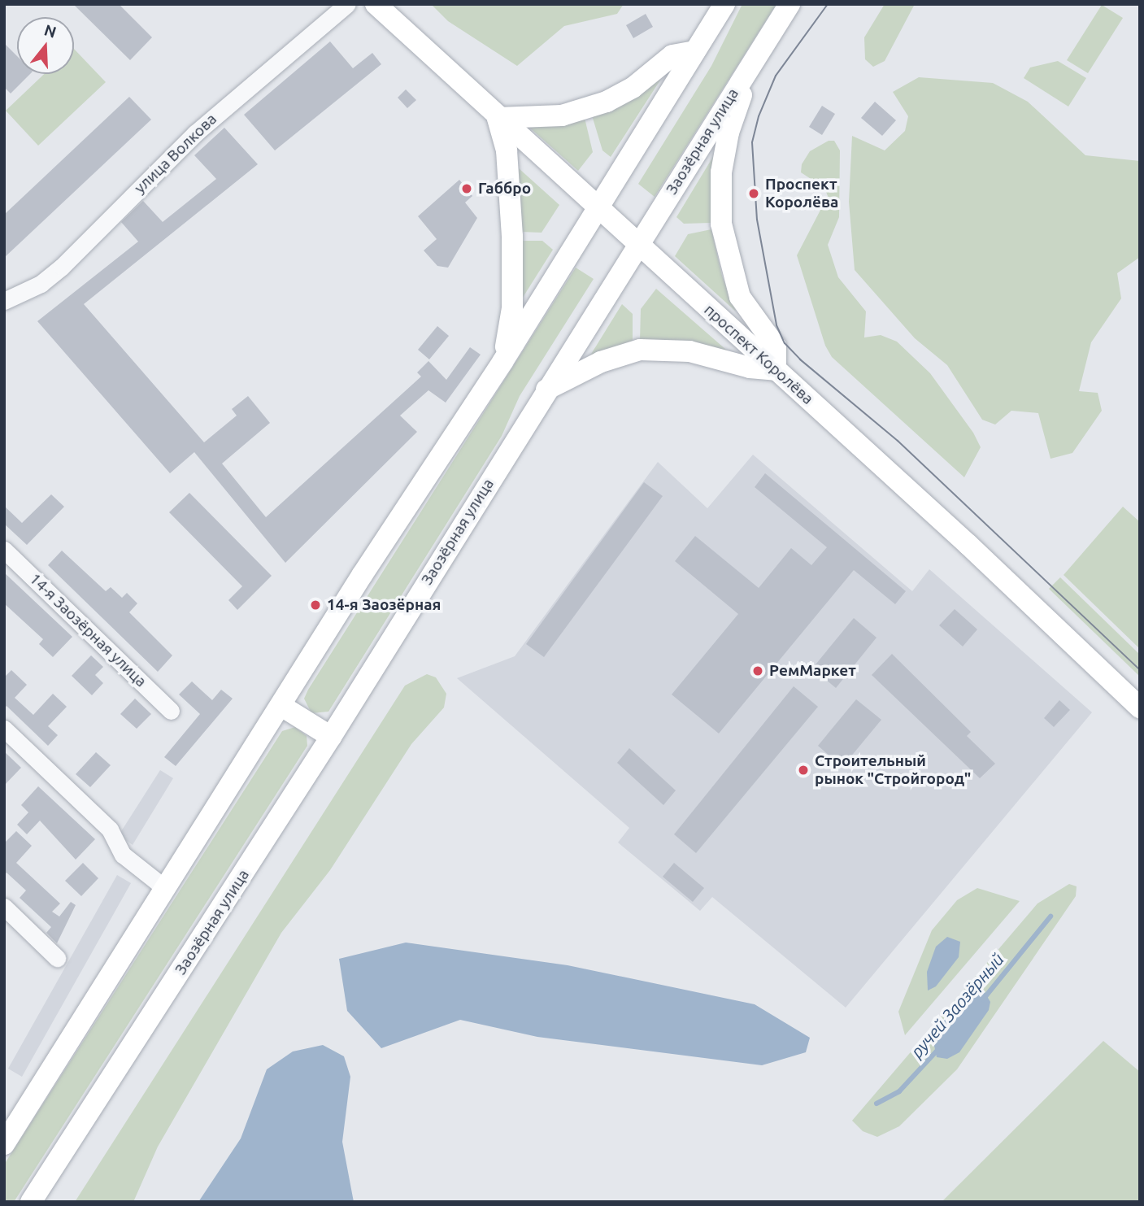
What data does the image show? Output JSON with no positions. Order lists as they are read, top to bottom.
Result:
{
  "streets": {
    "main road": ["Заозёрная улица", "проспект Королёва"],
    "street": ["улица Волкова", "14-я Заозёрная улица"]
  },
  "crossings": [
    ["Заозёрная улица", "проспект Королёва"]
  ],
  "water": ["ручей Заозёрный"],
  "places": [
    "Габбро",
    "Проспект Королёва",
    "14-я Заозёрная",
    "РемМаркет",
    "Строительный рынок \"Стройгород\""
  ],
  "north": "top"
}
